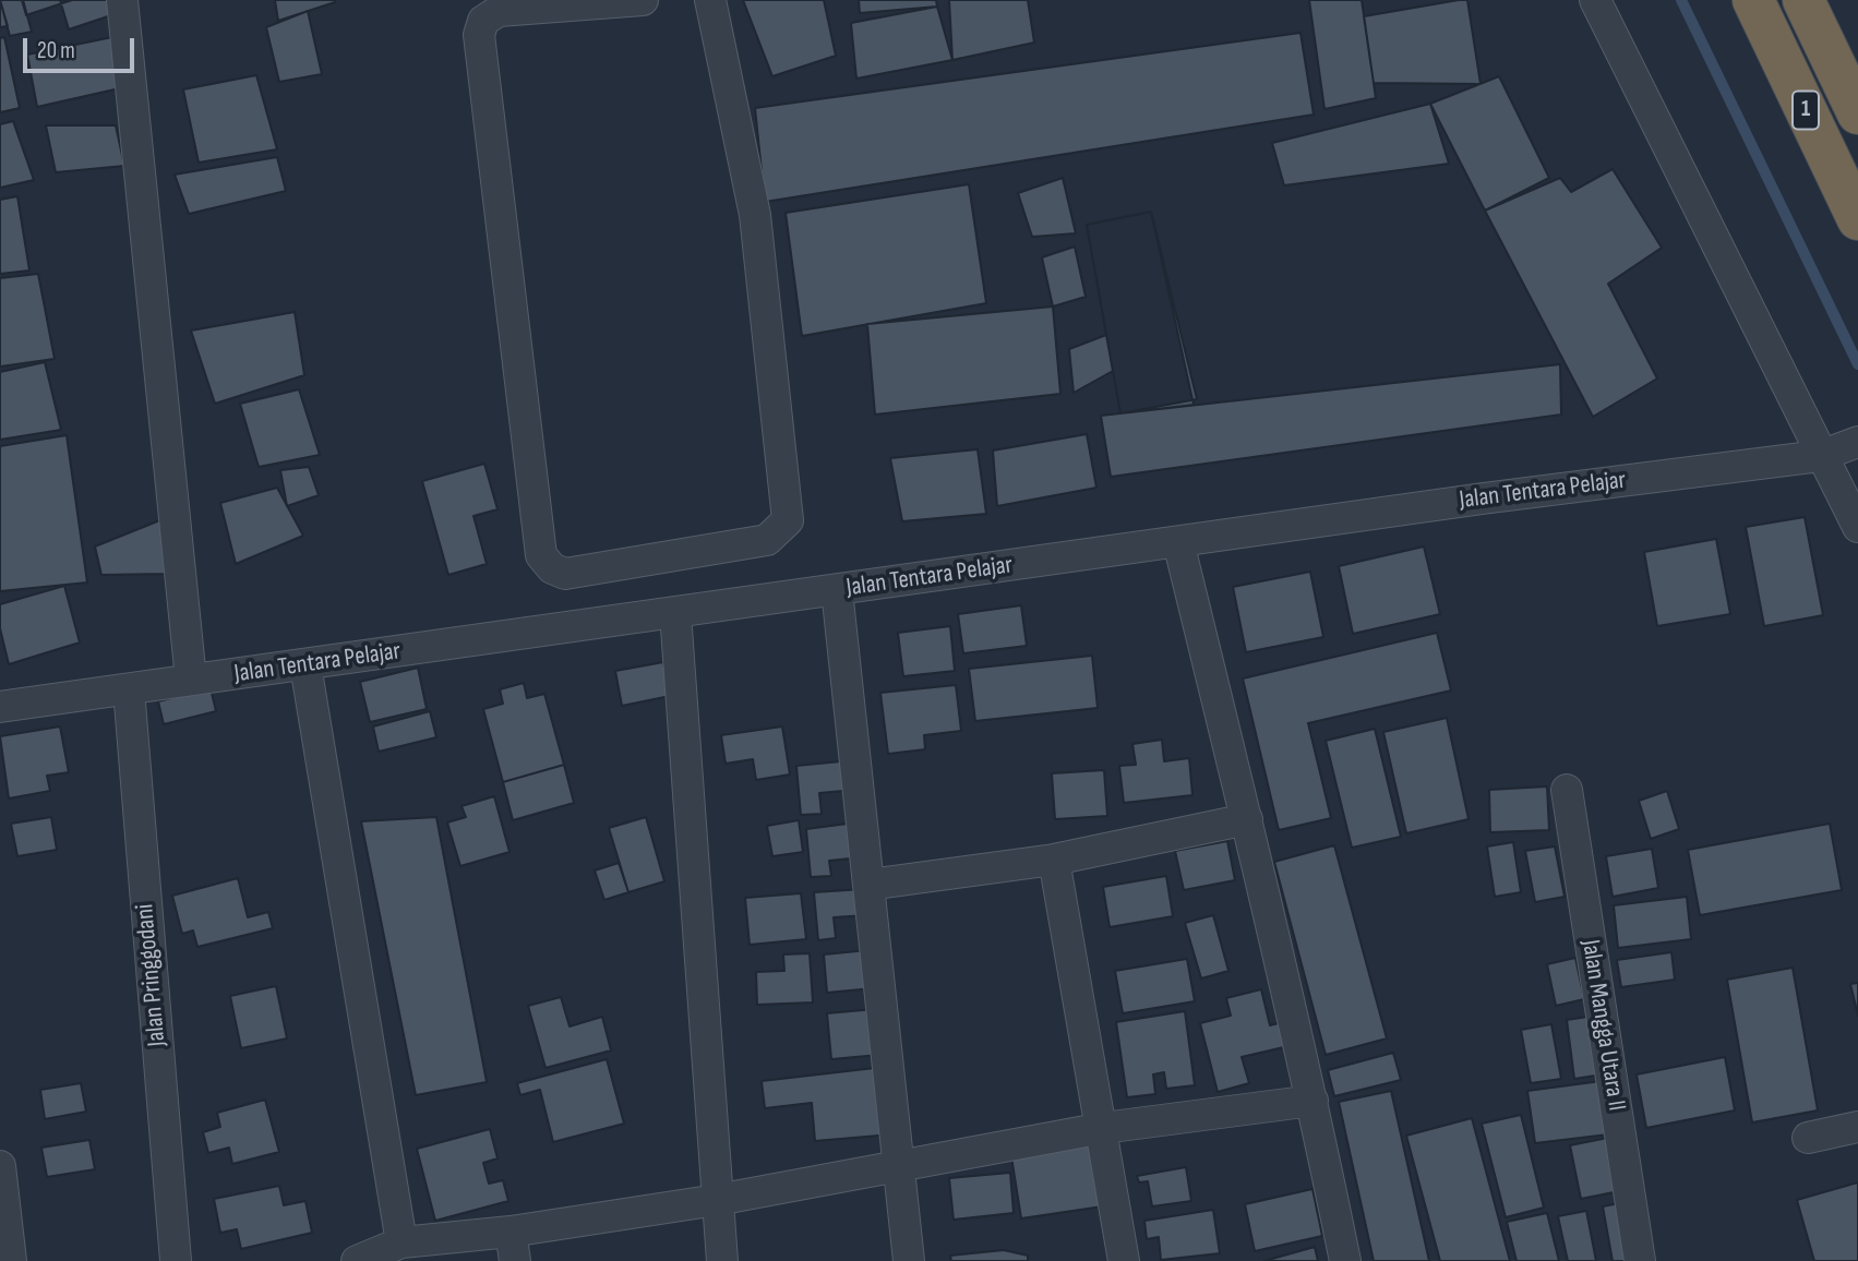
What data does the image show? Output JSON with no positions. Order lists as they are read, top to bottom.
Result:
{
  "streets": {
    "highway": ["1"],
    "street": ["Jalan Tentara Pelajar", "Jalan Pringgodani", "Jalan Mangga Utara II"]
  },
  "crossings": [
    ["Jalan Tentara Pelajar", "Jalan Pringgodani"]
  ],
  "scale_bar": "20 m"
}
